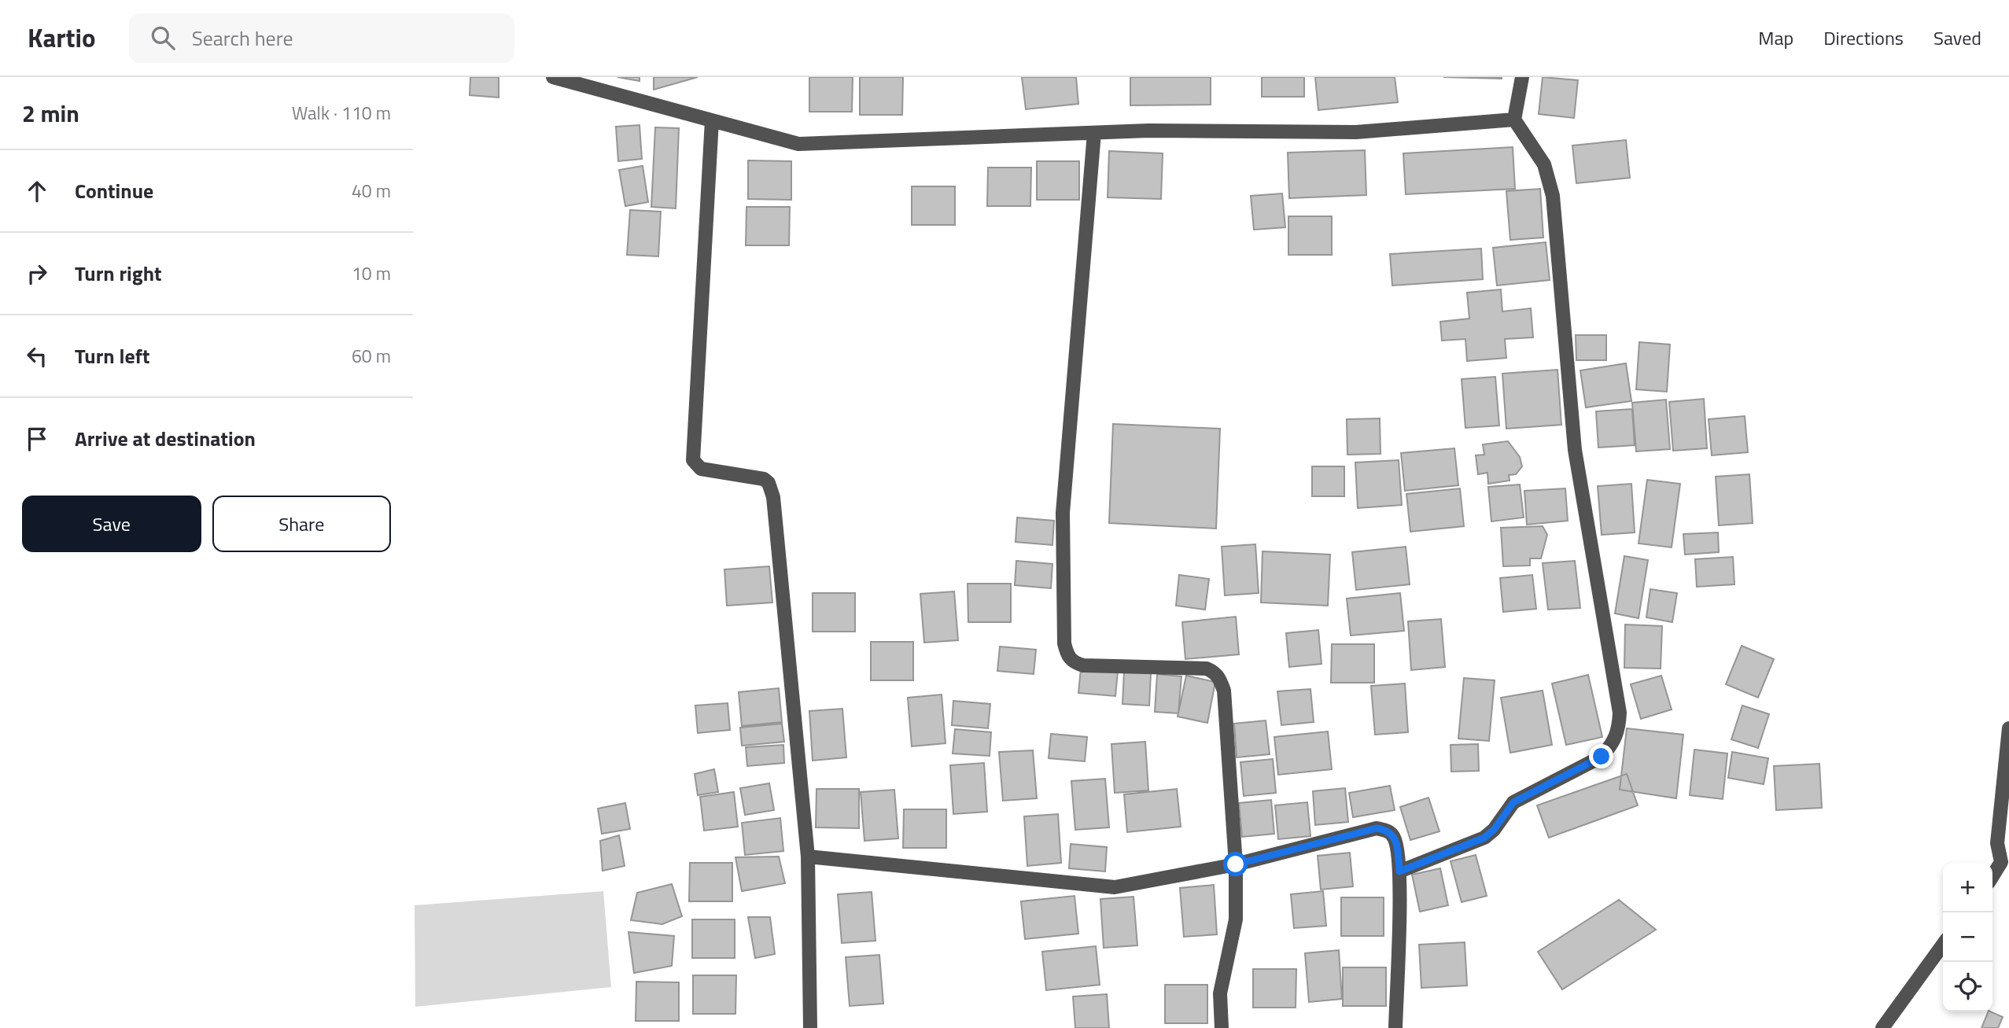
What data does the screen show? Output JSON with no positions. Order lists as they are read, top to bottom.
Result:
{
  "page": {
    "header": "Kartio",
    "search": "Search here",
    "nav": ["Map", "Directions", "Saved"],
    "heading": ["2 min", "Walk · 110 m"],
    "list": [
      ["Continue", "40 m"],
      ["Turn right", "10 m"],
      ["Turn left", "60 m"],
      "Arrive at destination"
    ],
    "buttons": ["Save", "Share"],
    "map_buttons": ["+", "−"]
  }
}
